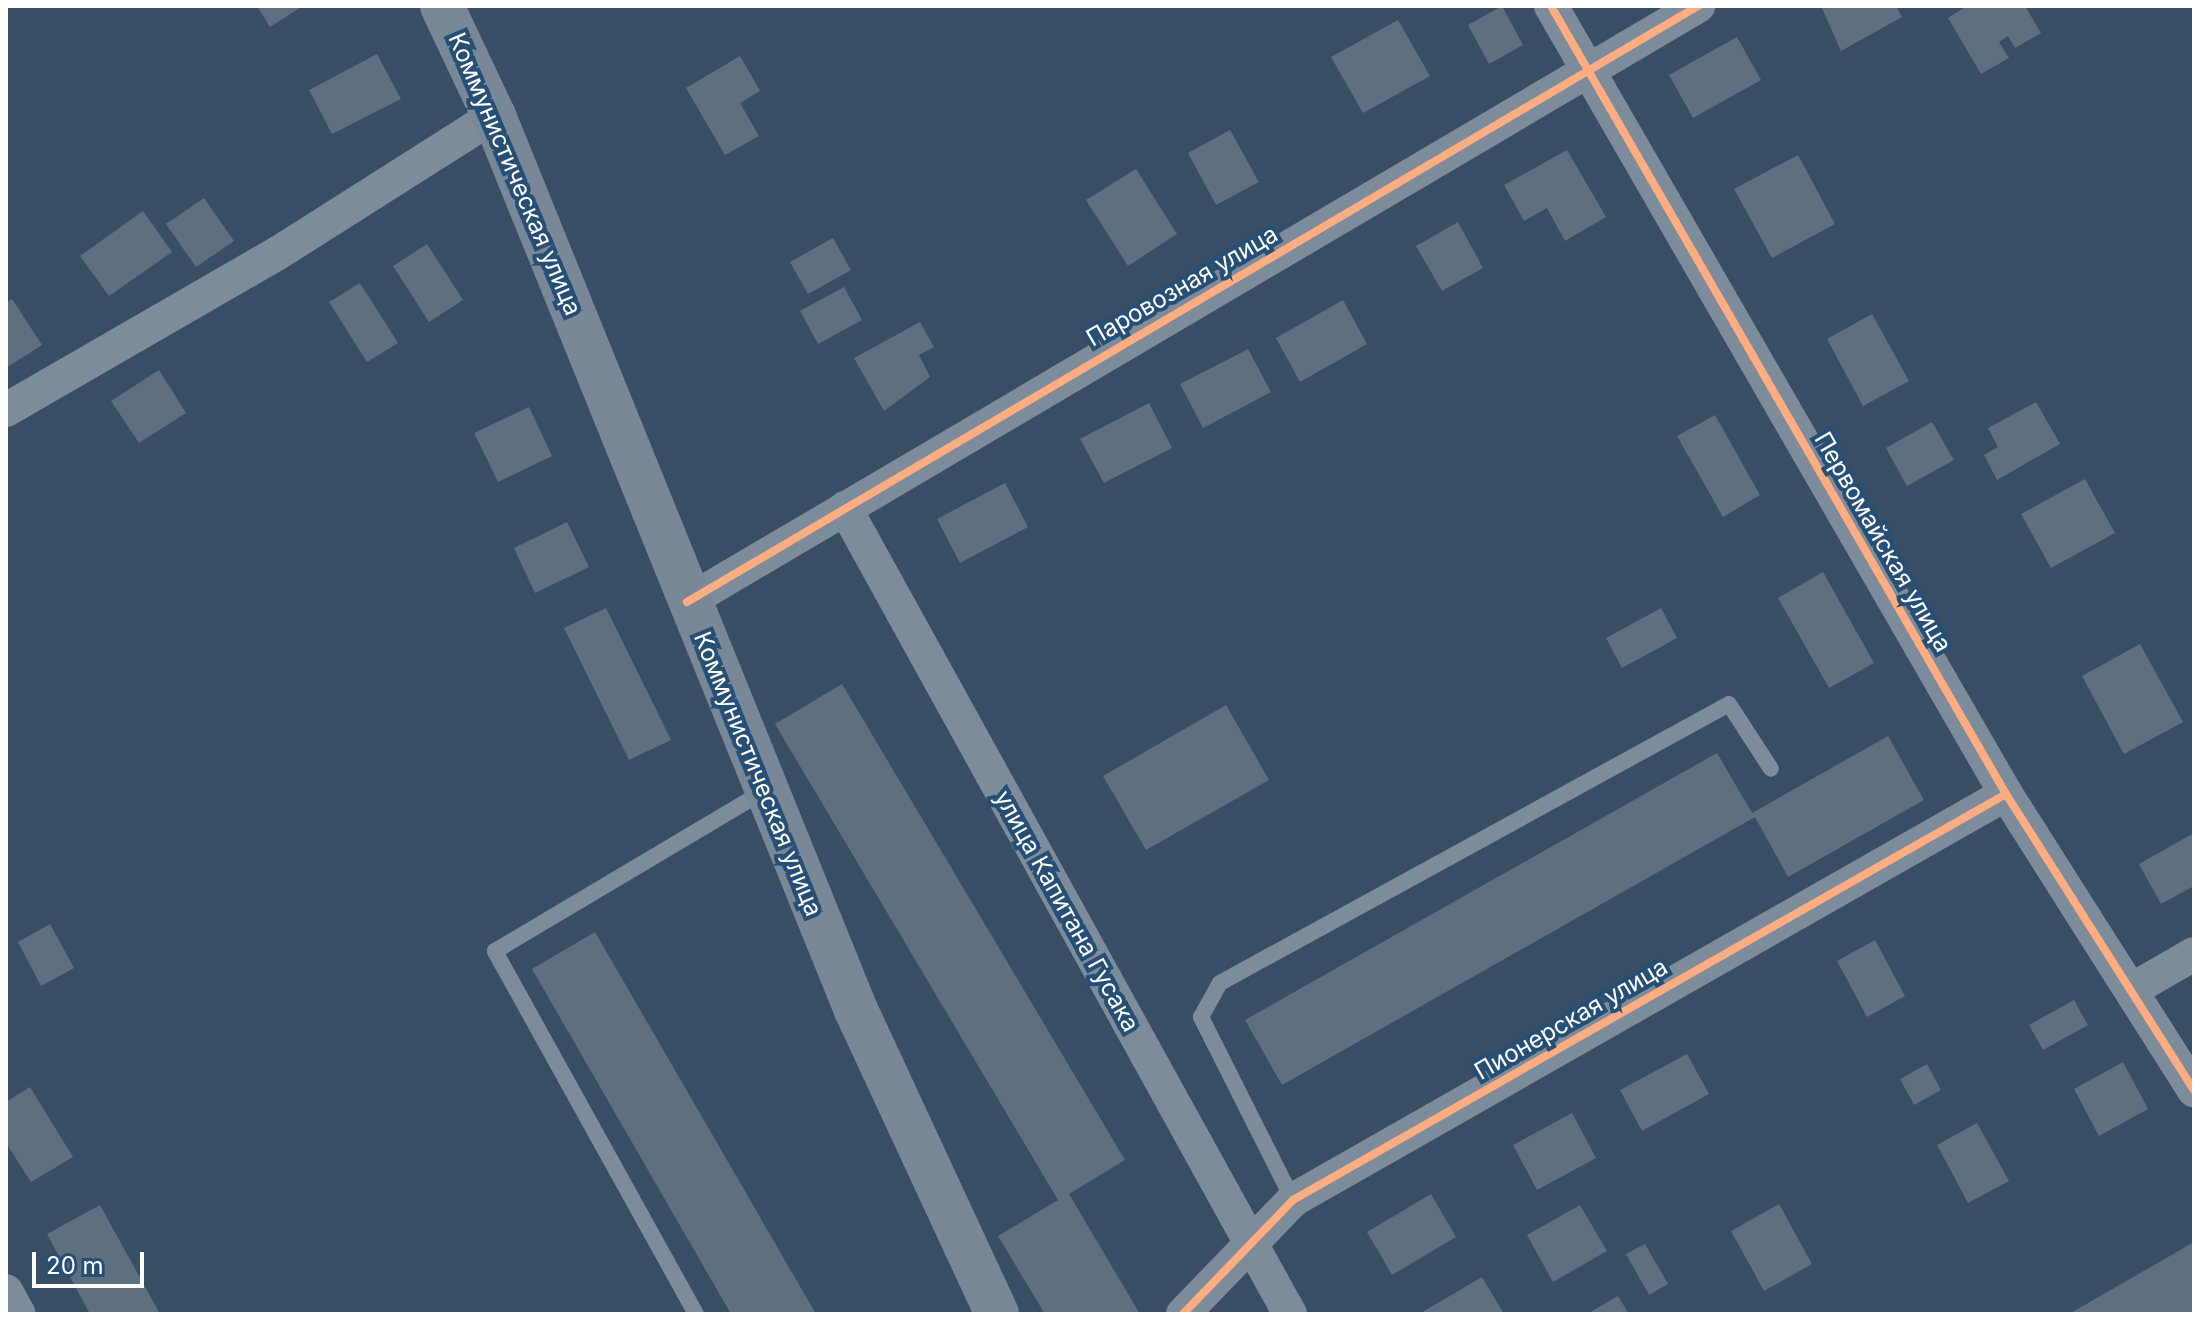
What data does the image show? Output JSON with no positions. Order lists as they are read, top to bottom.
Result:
{
  "streets": {
    "main road": ["Коммунистическая улица"],
    "street": [
      "Паровозная улица",
      "Первомайская улица",
      "улица Капитана Гусака",
      "Пионерская улица"
    ]
  },
  "crossings": [
    ["Коммунистическая улица", "Паровозная улица"],
    ["Паровозная улица", "Первомайская улица"],
    ["Паровозная улица", "улица Капитана Гусака"],
    ["Первомайская улица", "Пионерская улица"],
    ["улица Капитана Гусака", "Пионерская улица"]
  ],
  "scale_bar": "20 m"
}
